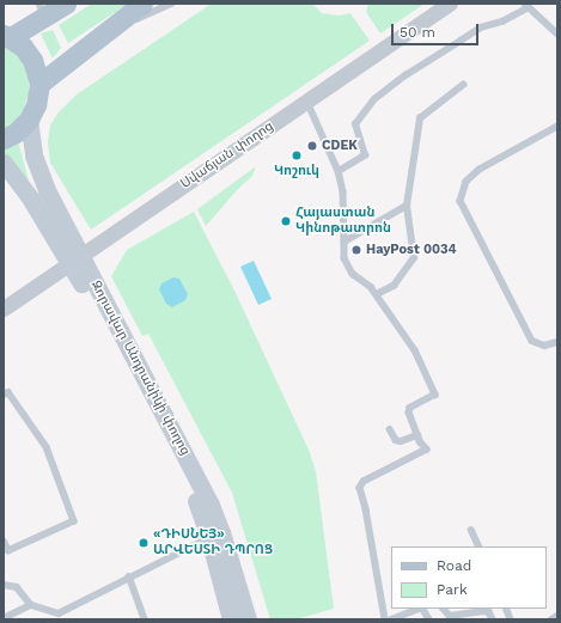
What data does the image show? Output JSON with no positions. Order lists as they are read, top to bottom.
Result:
{
  "streets": {
    "main road": ["Զորավար Անդրանիկի փողոց"],
    "street": ["Սվաճյան փողոց"]
  },
  "crossings": [
    ["Սվաճյան փողոց", "Զորավար Անդրանիկի փողոց"]
  ],
  "places": [
    "CDEK",
    "Կոշուկ",
    "Հայաստան Կինոթատրոն",
    "HayPost 0034",
    "«ԴԻՍՆԵՅ» ԱՐՎԵՍՏԻ ԴՊՐՈՑ"
  ],
  "legend": ["Road", "Park"],
  "scale_bar": "50 m"
}
